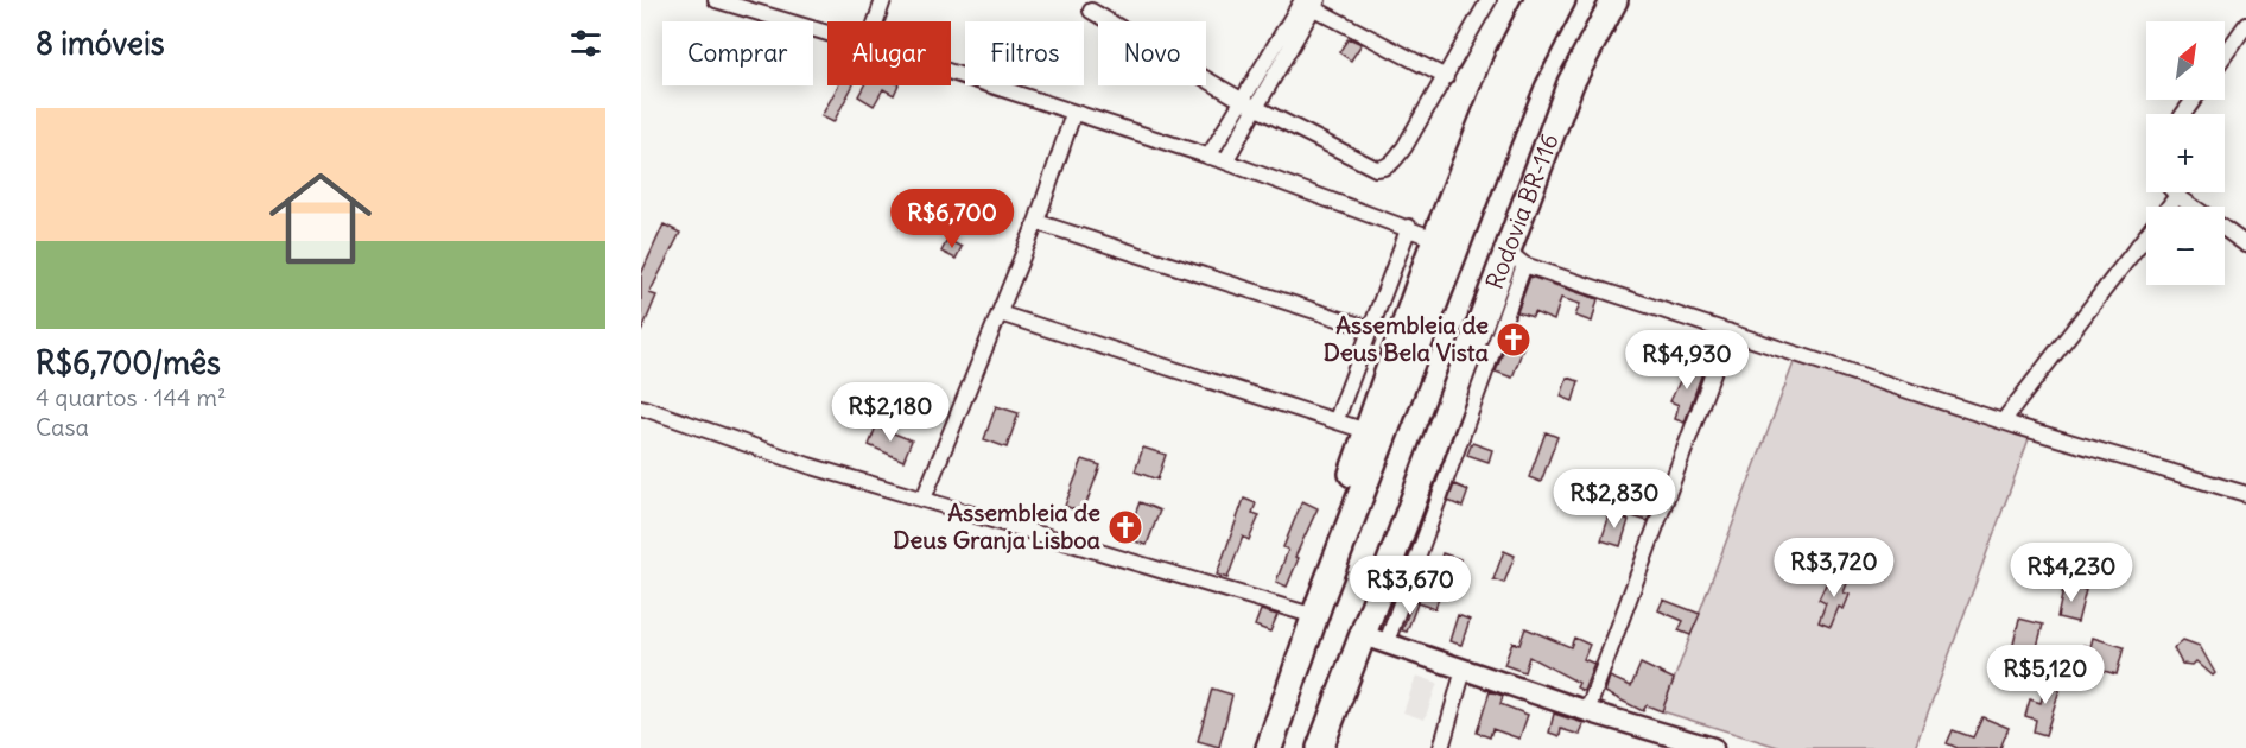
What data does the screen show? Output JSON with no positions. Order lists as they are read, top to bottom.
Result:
{
  "streets": {
    "highway": ["Rodovia BR-116"]
  },
  "places": {
    "church": ["Assembleia de Deus Bela Vista", "Assembleia de Deus Granja Lisboa"]
  },
  "north": "top right",
  "page": {
    "heading": "8 imóveis",
    "map_buttons": ["+", "−"],
    "chip": [
      "Comprar",
      "Alugar",
      "Filtros",
      "Novo"
    ],
    "list": [
      {
        "name": "R$6,700/mês",
        "note": "4 quartos · 144 m² · Casa"
      }
    ],
    "price": [
      "R$6,700",
      "R$4,930",
      "R$2,180",
      "R$2,830",
      "R$3,720",
      "R$4,230",
      "R$3,670",
      "R$5,120"
    ]
  }
}
